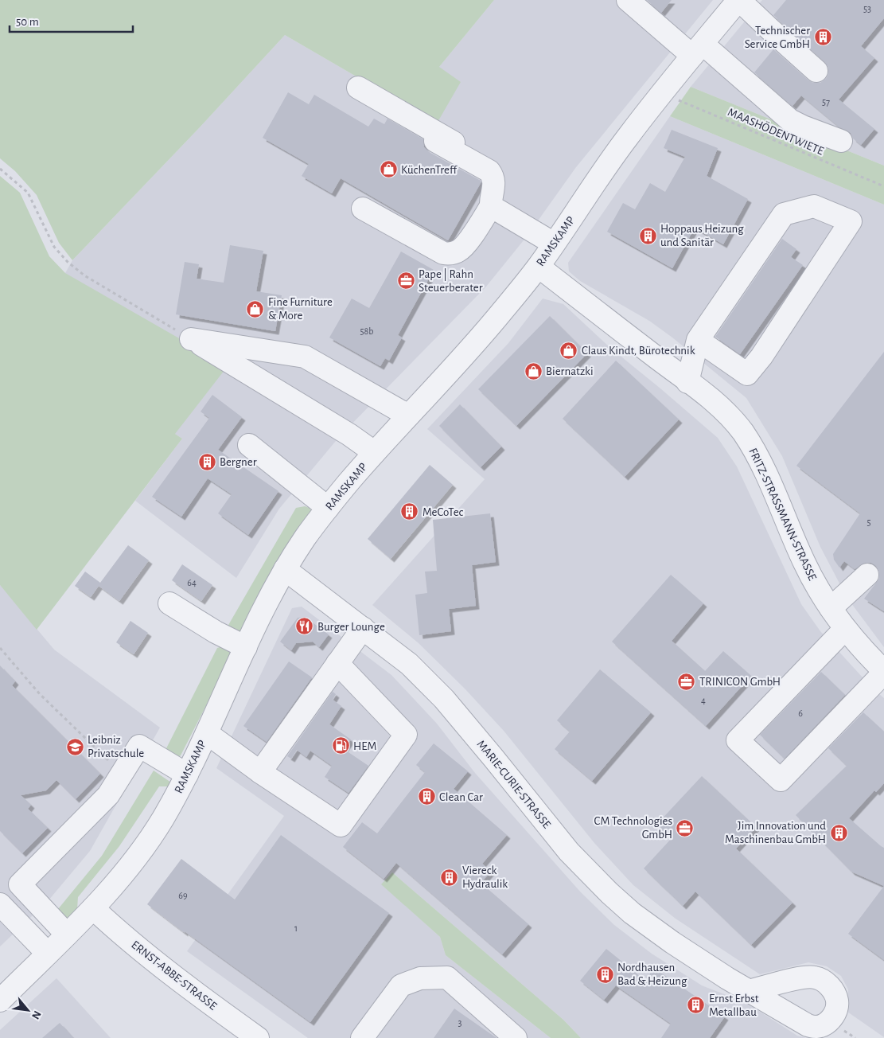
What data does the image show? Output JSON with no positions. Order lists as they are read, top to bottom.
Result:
{
  "streets": {
    "street": [
      "RAMSKAMP",
      "FRITZ-STRASSMANN-STRASSE",
      "MARIE-CURIE-STRASSE",
      "ERNST-ABBE-STRASSE"
    ],
    "path": ["MAASHÖDENTWIETE"]
  },
  "crossings": [
    ["MAASHÖDENTWIETE", "RAMSKAMP"],
    ["RAMSKAMP", "FRITZ-STRASSMANN-STRASSE"],
    ["RAMSKAMP", "MARIE-CURIE-STRASSE"],
    ["RAMSKAMP", "ERNST-ABBE-STRASSE"]
  ],
  "places": {
    "building": [
      "Technischer Service GmbH",
      "Hoppaus Heizung und Sanitär",
      "Bergner",
      "MeCoTec",
      "Clean Car",
      "Jim Innovation und Maschinenbau GmbH",
      "Viereck Hydraulik",
      "Nordhausen Bad & Heizung",
      "Ernst Erbst Metallbau"
    ],
    "shop": [
      "KüchenTreff",
      "Fine Furniture & More",
      "Claus Kindt, Bürotechnik",
      "Biernatzki"
    ],
    "office": ["Pape | Rahn Steuerberater", "TRINICON GmbH", "CM Technologies GmbH"],
    "restaurant": ["Burger Lounge"],
    "fuel station": ["HEM"],
    "school or university": ["Leibniz Privatschule"]
  },
  "house_numbers": [
    "53",
    "57",
    "58b",
    "5",
    "64",
    "4",
    "6",
    "69",
    "1",
    "3"
  ],
  "scale_bar": "50 m",
  "north": "bottom right"
}
